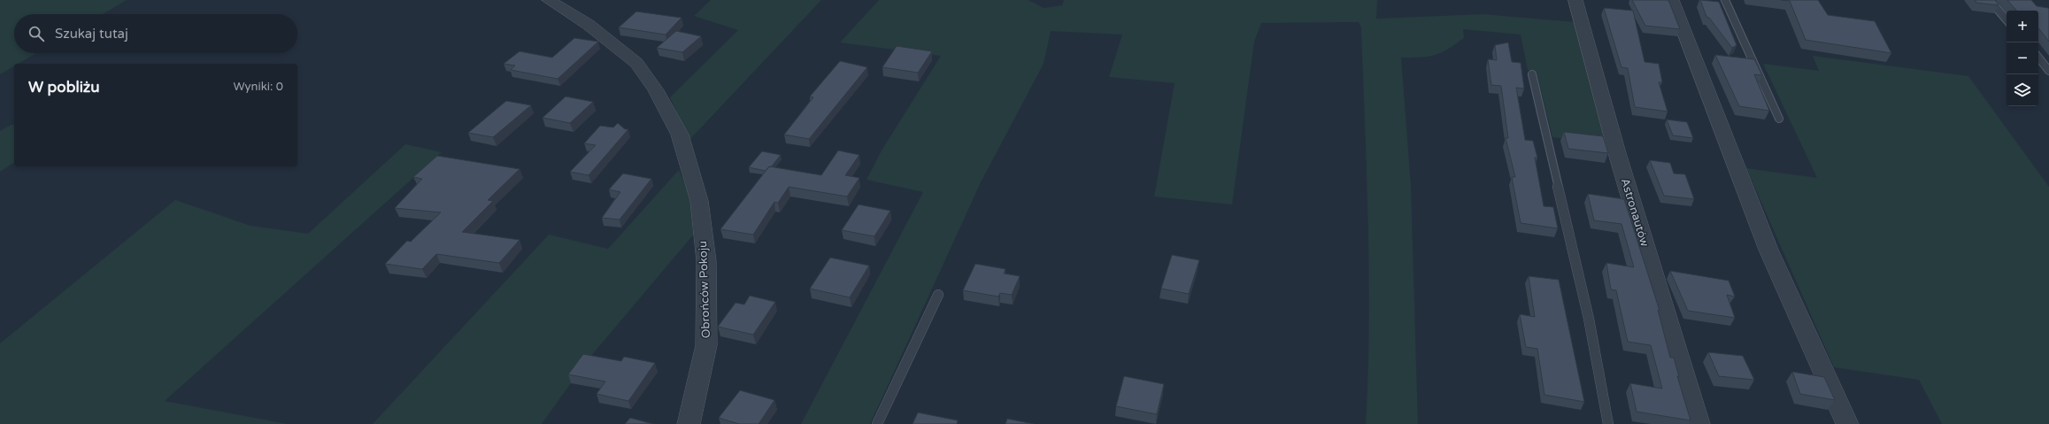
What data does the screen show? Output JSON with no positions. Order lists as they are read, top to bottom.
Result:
{
  "streets": {
    "street": ["Astronautów", "Obrońców Pokoju"]
  },
  "page": {
    "map_buttons": ["+", "−"],
    "search": "Szukaj tutaj",
    "heading": ["W pobliżu", "Wyniki: 0"]
  }
}
